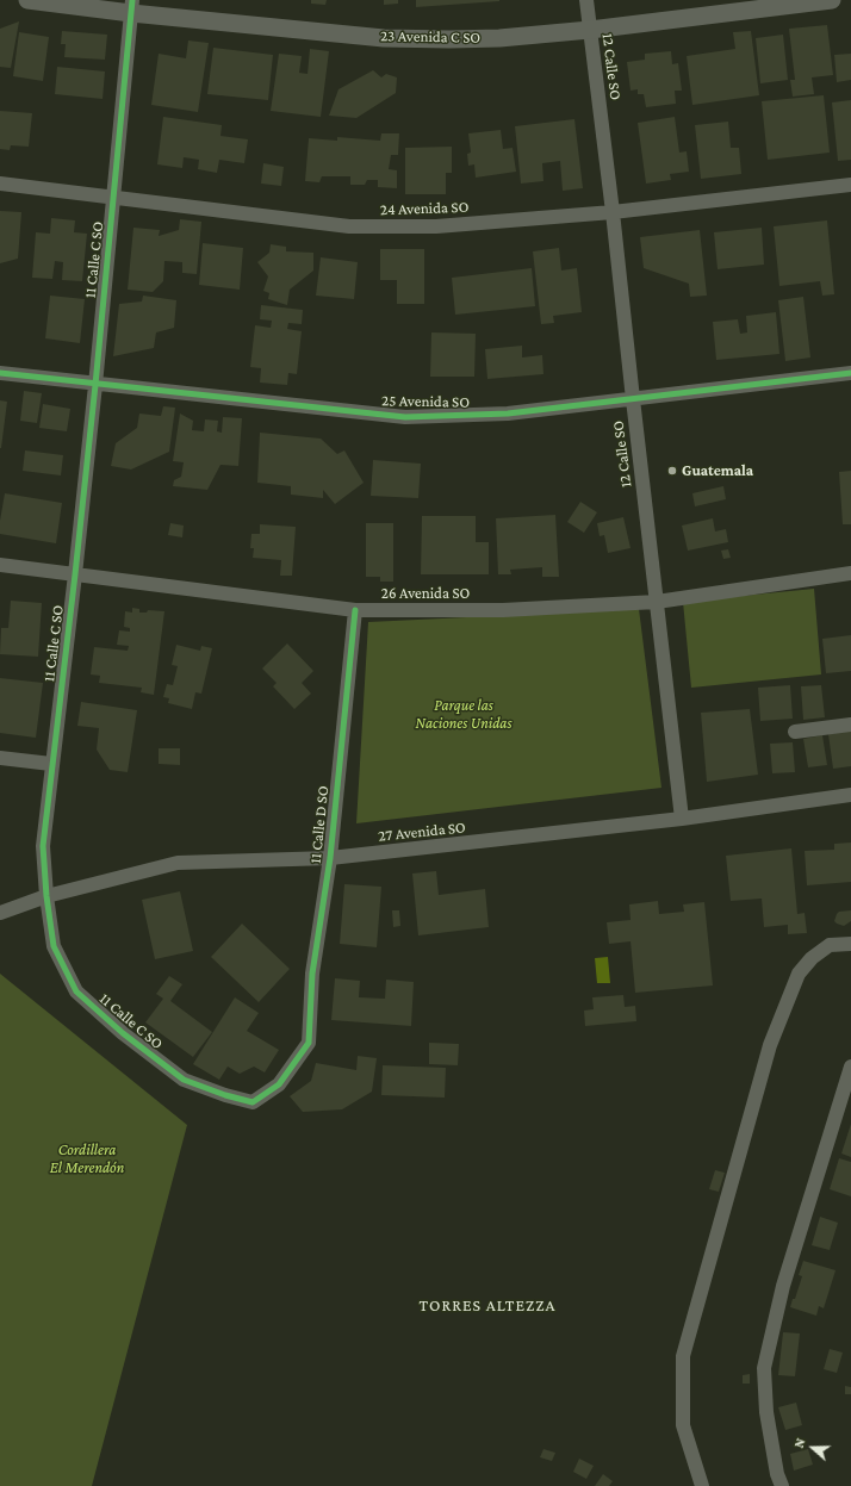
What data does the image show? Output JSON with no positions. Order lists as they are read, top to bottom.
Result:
{
  "streets": {
    "street": [
      "23 Avenida C SO",
      "12 Calle SO",
      "24 Avenida SO",
      "11 Calle C SO",
      "25 Avenida SO",
      "26 Avenida SO",
      "11 Calle D SO",
      "27 Avenida SO"
    ]
  },
  "crossings": [
    ["23 Avenida C SO", "12 Calle SO"],
    ["23 Avenida C SO", "11 Calle C SO"],
    ["12 Calle SO", "24 Avenida SO"],
    ["12 Calle SO", "25 Avenida SO"],
    ["12 Calle SO", "26 Avenida SO"],
    ["12 Calle SO", "27 Avenida SO"],
    ["24 Avenida SO", "11 Calle C SO"],
    ["11 Calle C SO", "25 Avenida SO"],
    ["11 Calle C SO", "26 Avenida SO"],
    ["11 Calle C SO", "11 Calle D SO"],
    ["11 Calle C SO", "27 Avenida SO"],
    ["26 Avenida SO", "11 Calle D SO"],
    ["11 Calle D SO", "27 Avenida SO"]
  ],
  "districts": ["TORRES ALTEZZA"],
  "parks": ["Parque las Naciones Unidas", "Cordillera El Merendón"],
  "places": ["Guatemala"],
  "north": "left"
}
